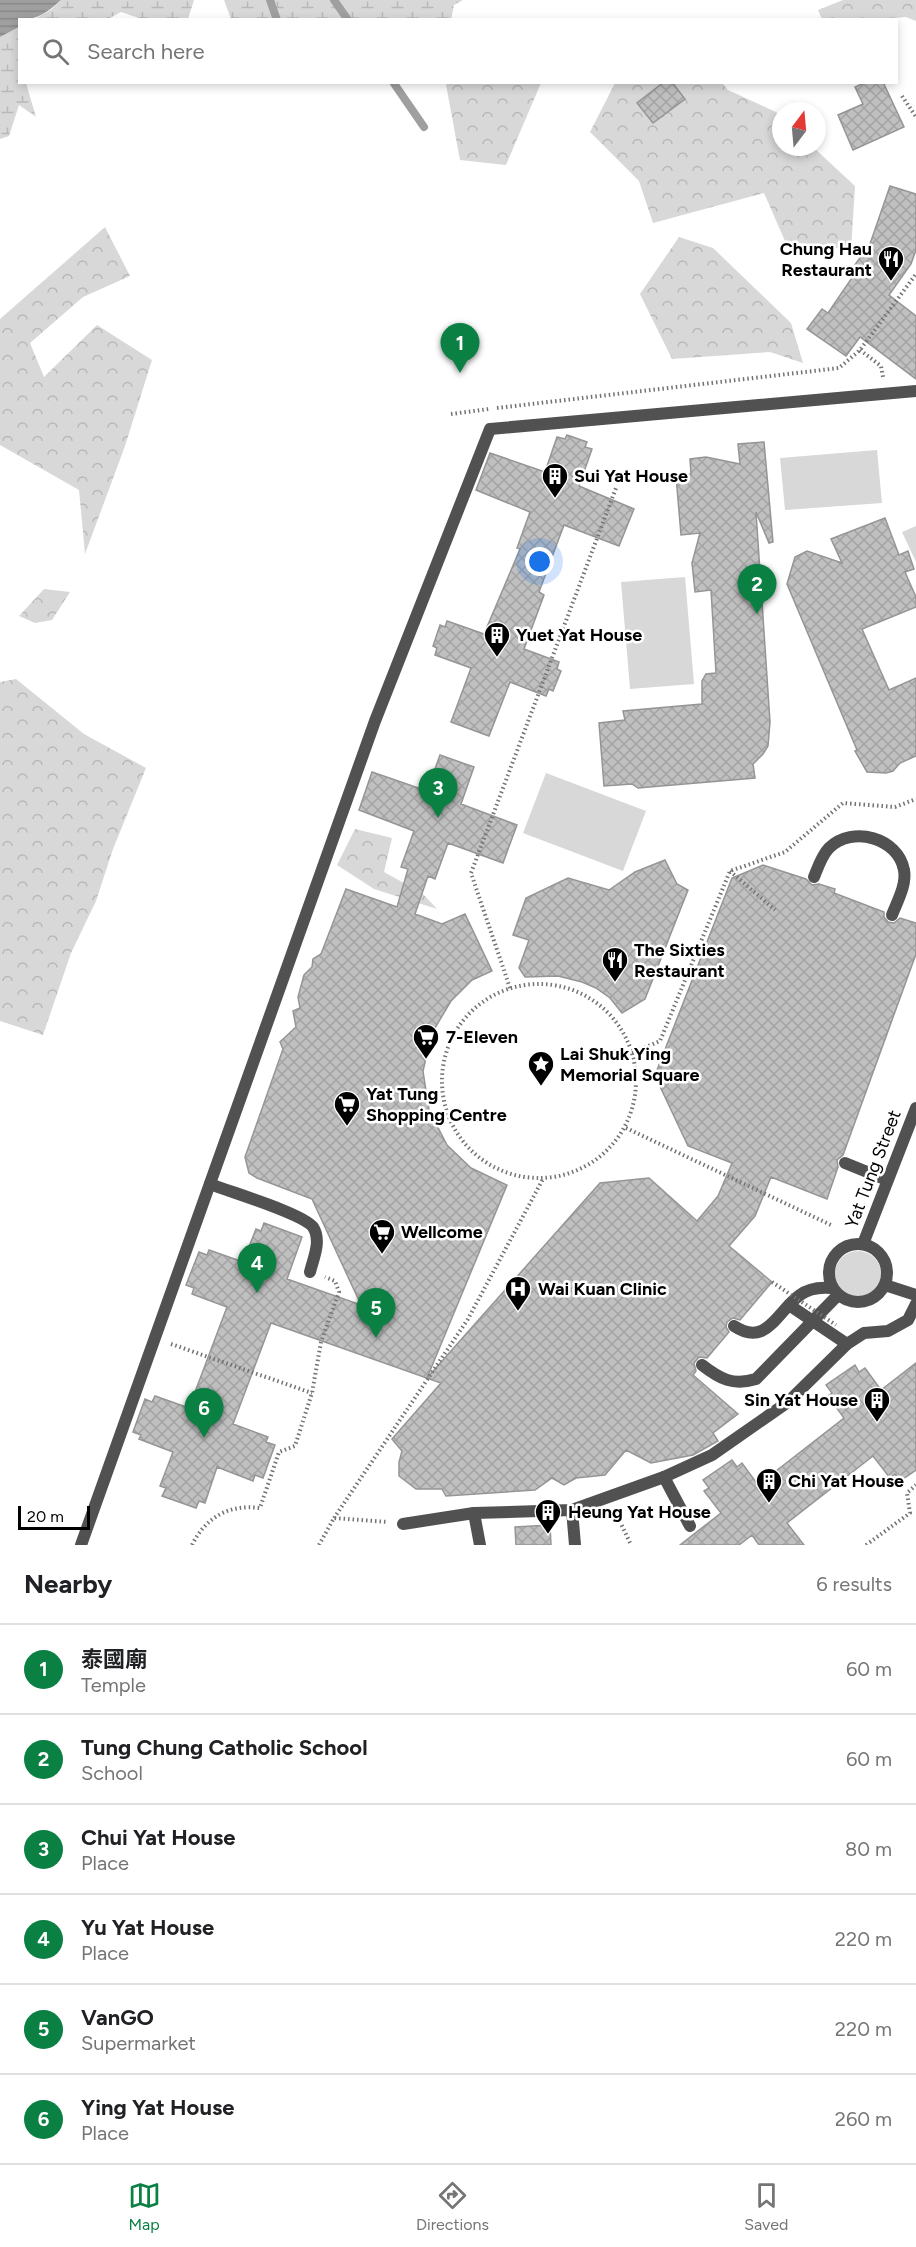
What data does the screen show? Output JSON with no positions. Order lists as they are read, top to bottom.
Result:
{
  "streets": {
    "street": ["Yat Tung Street"]
  },
  "places": {
    "restaurant": ["Chung Hau Restaurant", "The Sixties Restaurant"],
    "building": [
      "Sui Yat House",
      "Yuet Yat House",
      "Sin Yat House",
      "Chi Yat House",
      "Heung Yat House"
    ],
    "supermarket": ["7-Eleven", "Yat Tung Shopping Centre", "Wellcome"],
    "place": ["Lai Shuk Ying Memorial Square"],
    "hospital": ["Wai Kuan Clinic"]
  },
  "scale_bar": "20 m",
  "north": "top",
  "page": {
    "search": "Search here",
    "pins": [
      "1",
      "2",
      "3",
      "4",
      "5",
      "6"
    ],
    "scale": "20 m",
    "heading": ["Nearby", "6 results"],
    "list": [
      {
        "mark": "1",
        "name": "泰國廟",
        "note": "Temple",
        "value": "60 m"
      },
      {
        "mark": "2",
        "name": "Tung Chung Catholic School",
        "note": "School",
        "value": "60 m"
      },
      {
        "mark": "3",
        "name": "Chui Yat House",
        "note": "Place",
        "value": "80 m"
      },
      {
        "mark": "4",
        "name": "Yu Yat House",
        "note": "Place",
        "value": "220 m"
      },
      {
        "mark": "5",
        "name": "VanGO",
        "note": "Supermarket",
        "value": "220 m"
      },
      {
        "mark": "6",
        "name": "Ying Yat House",
        "note": "Place",
        "value": "260 m"
      }
    ],
    "nav": ["Map", "Directions", "Saved"]
  }
}
